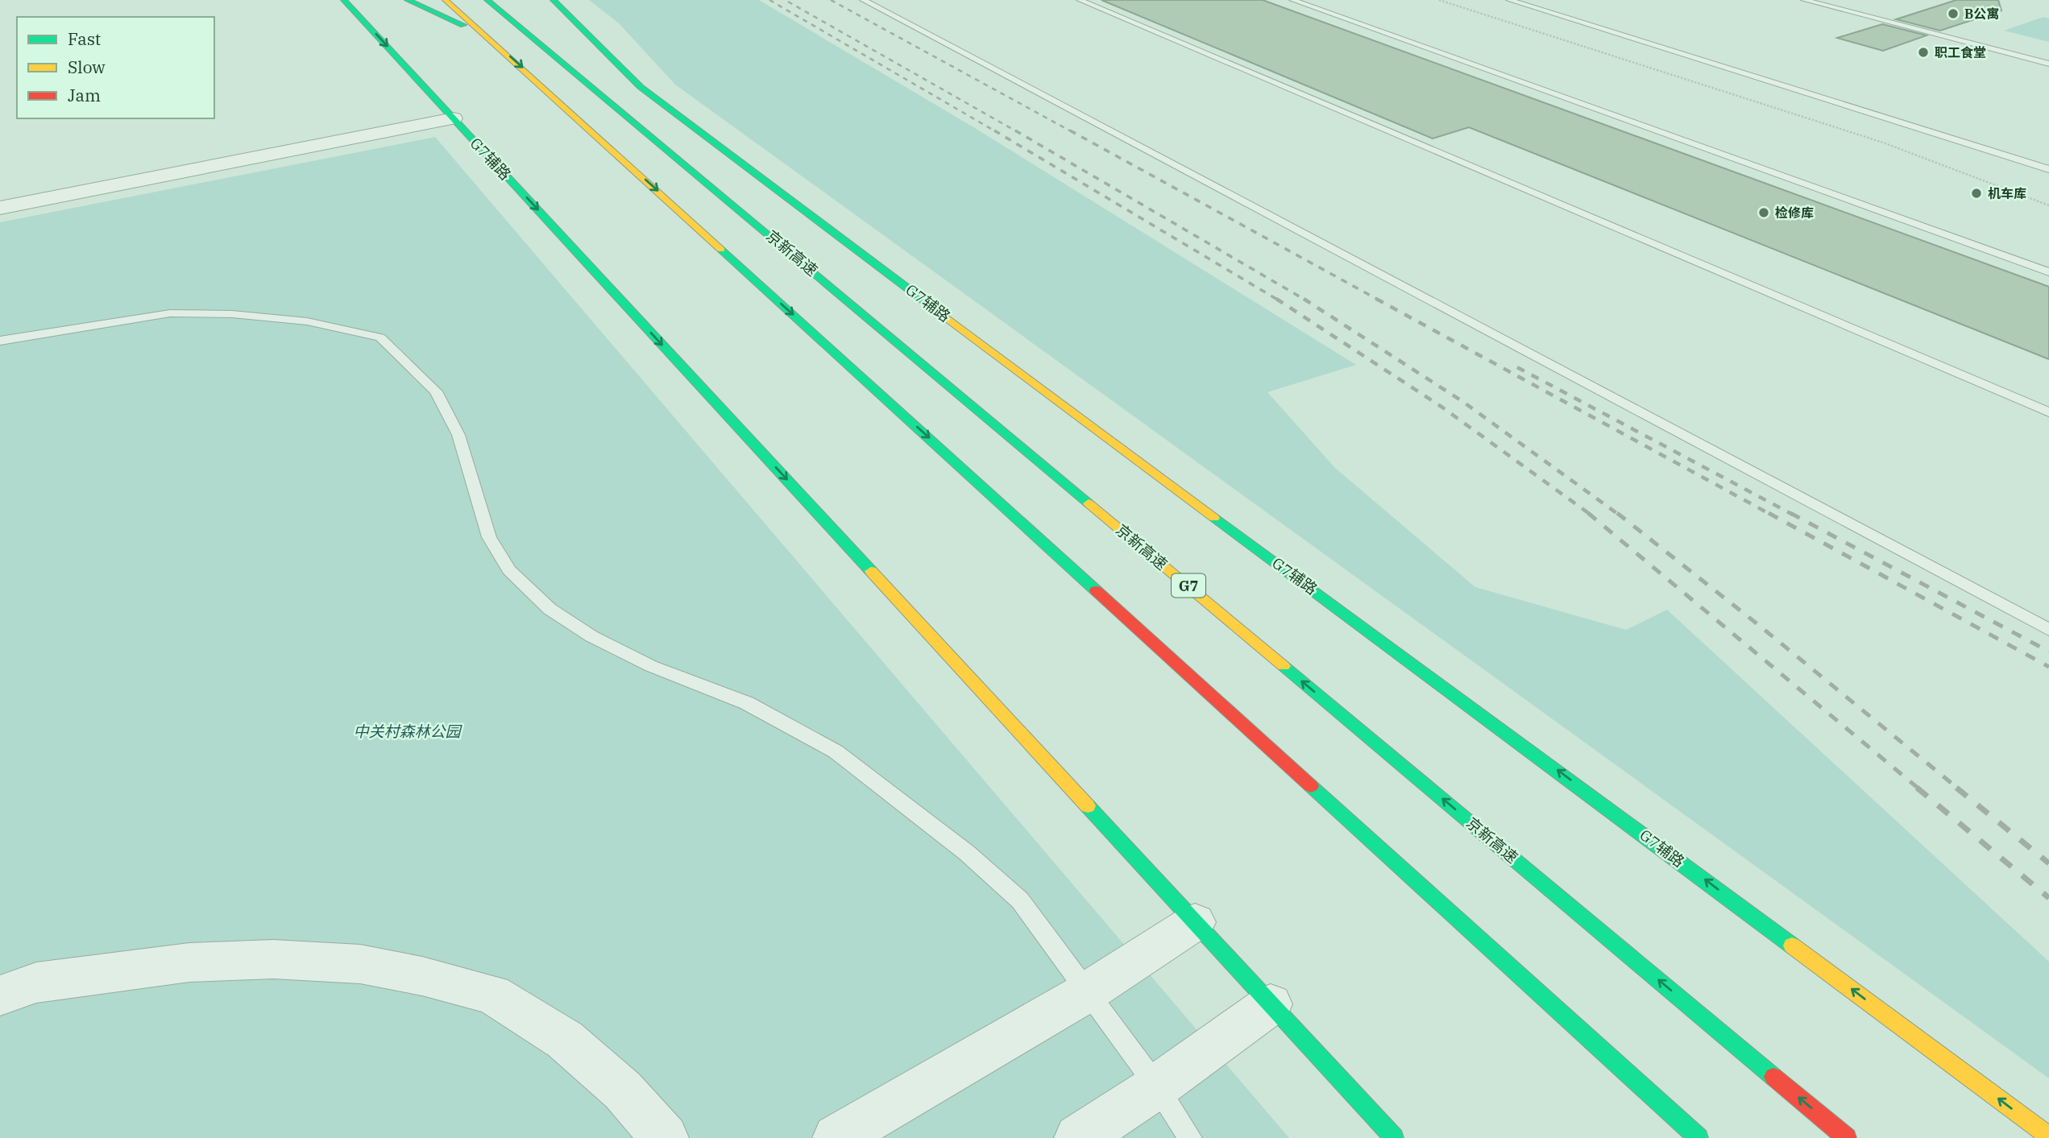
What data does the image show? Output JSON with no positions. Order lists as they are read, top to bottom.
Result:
{
  "streets": {
    "main road": ["G7辅路", "京新高速", "G7"]
  },
  "parks": ["中关村森林公园"],
  "places": [
    "B公寓",
    "职工食堂",
    "机车库",
    "检修库"
  ],
  "legend": ["Fast", "Slow", "Jam"]
}
